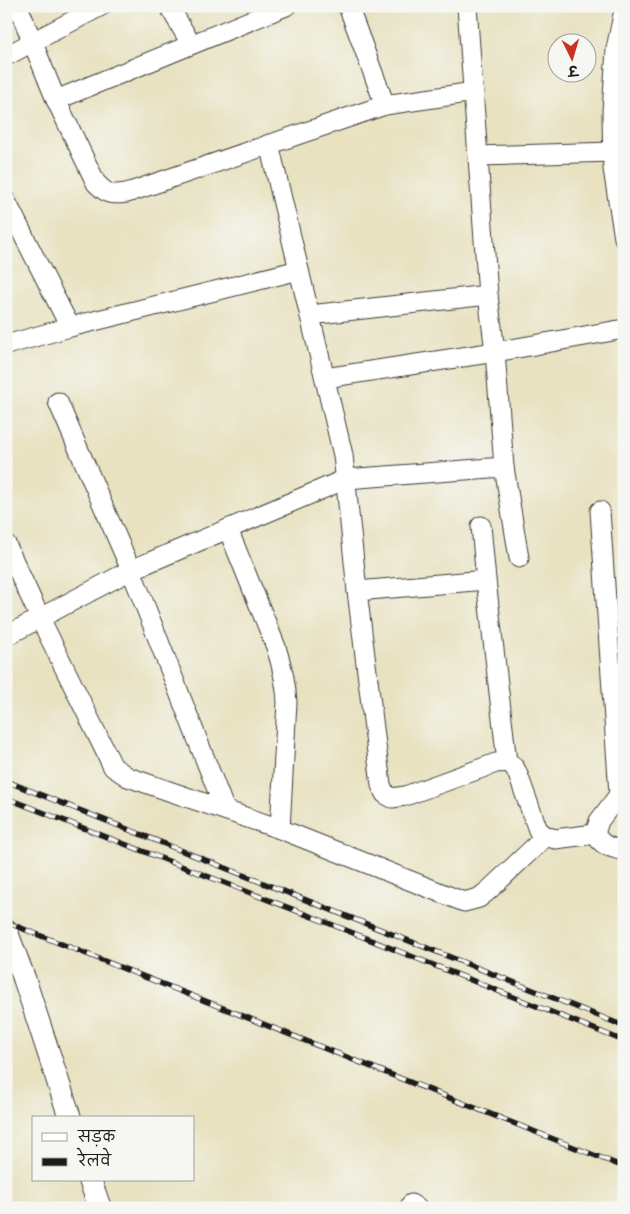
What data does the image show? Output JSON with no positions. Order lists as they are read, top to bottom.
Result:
{
  "legend": ["सड़क", "रेलवे"],
  "north": "bottom"
}
